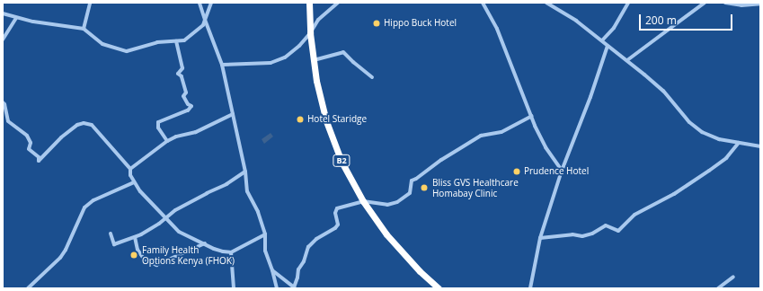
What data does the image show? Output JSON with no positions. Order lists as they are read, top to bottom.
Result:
{
  "streets": {
    "highway": ["B2"]
  },
  "places": [
    "Hippo Buck Hotel",
    "Hotel Staridge",
    "Prudence Hotel",
    "Bliss GVS Healthcare Homabay Clinic",
    "Family Health Options Kenya (FHOK)"
  ],
  "scale_bar": "200 m"
}
